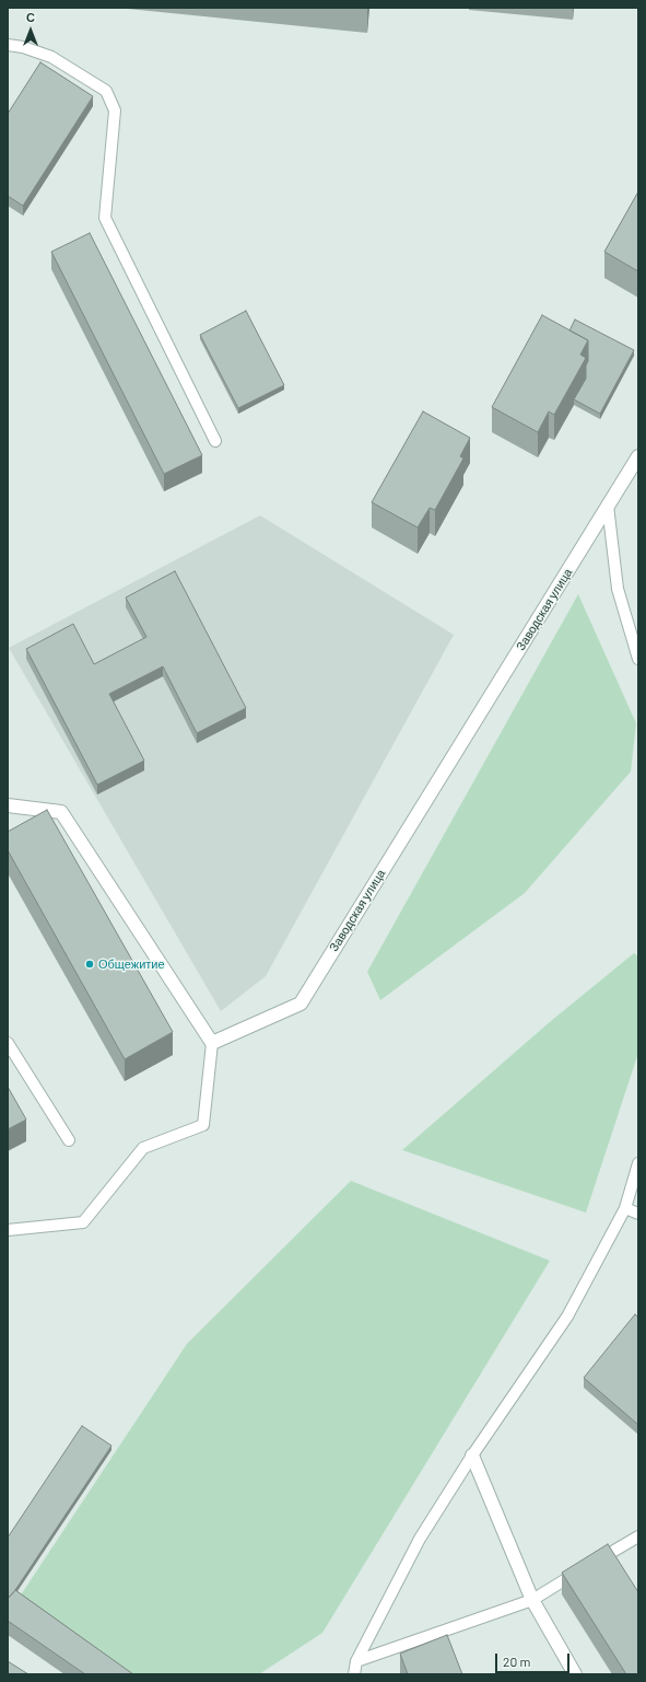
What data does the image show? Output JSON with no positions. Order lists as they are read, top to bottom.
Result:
{
  "streets": {
    "street": ["Заводская улица"]
  },
  "places": ["Общежитие"],
  "scale_bar": "20 m",
  "north": "top"
}
